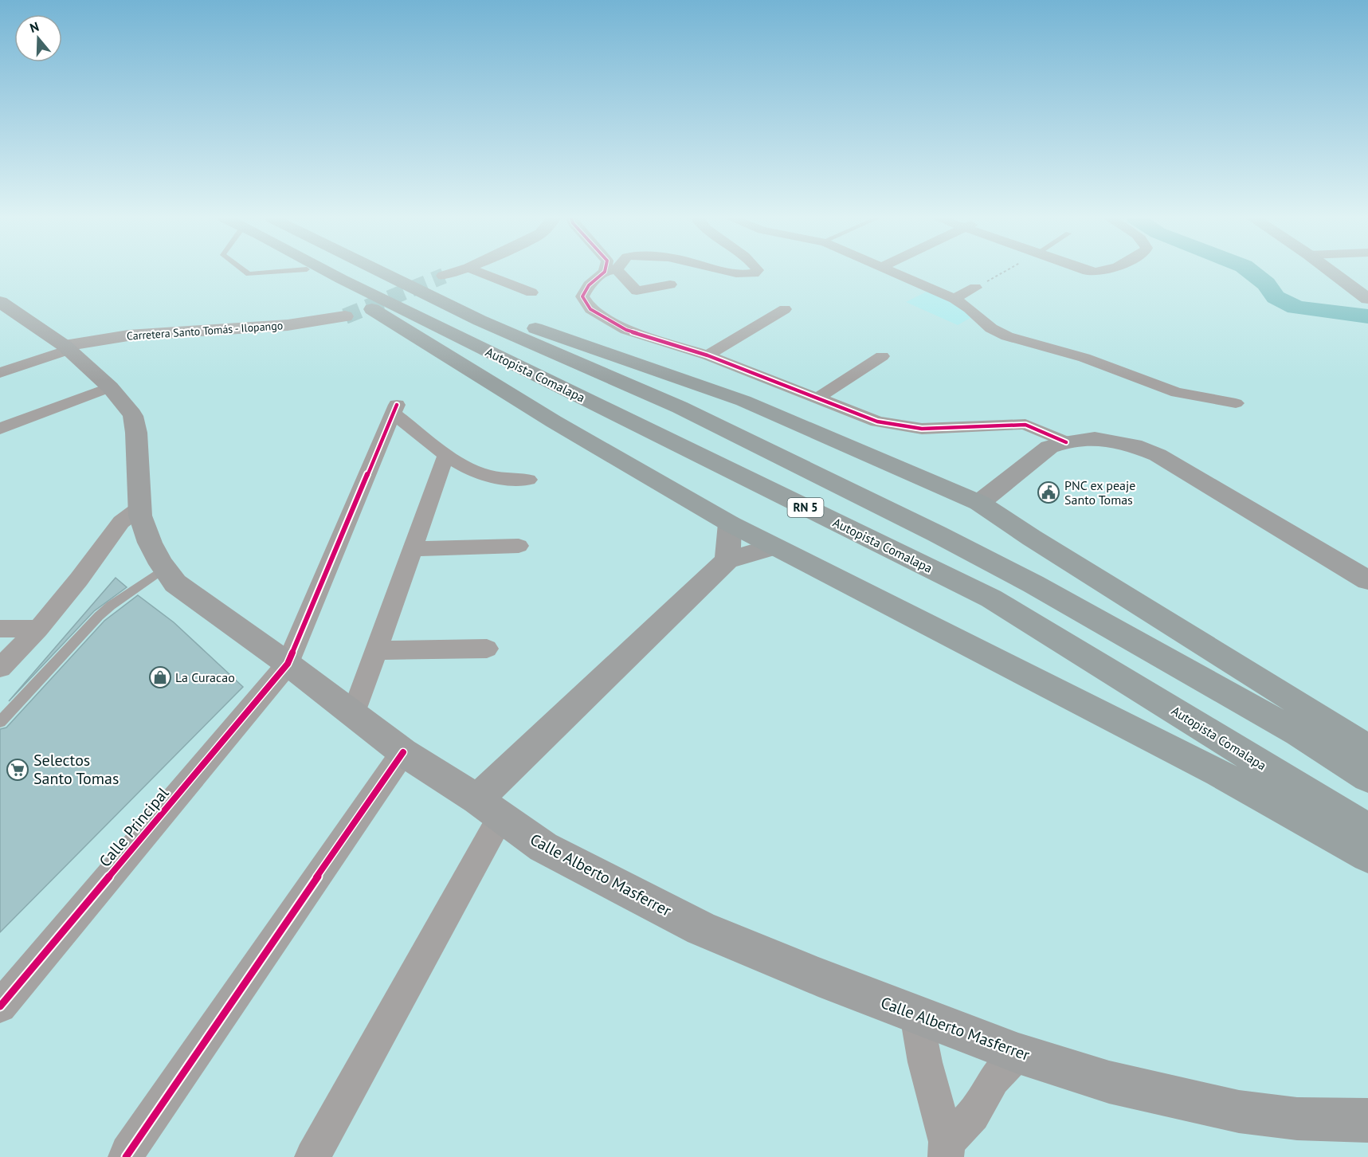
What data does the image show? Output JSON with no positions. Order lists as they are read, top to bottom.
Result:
{
  "streets": {
    "highway": ["Autopista Comalapa", "RN 5"],
    "main road": ["Calle Alberto Masferrer"],
    "street": ["Carretera Santo Tomás - Ilopango", "Calle Principal"]
  },
  "crossings": [
    ["Carretera Santo Tomás - Ilopango", "Calle Alberto Masferrer"],
    ["Calle Principal", "Calle Alberto Masferrer"]
  ],
  "places": {
    "public building": ["PNC ex peaje Santo Tomas"],
    "shop": ["La Curacao"],
    "supermarket": ["Selectos Santo Tomas"]
  },
  "north": "top"
}
